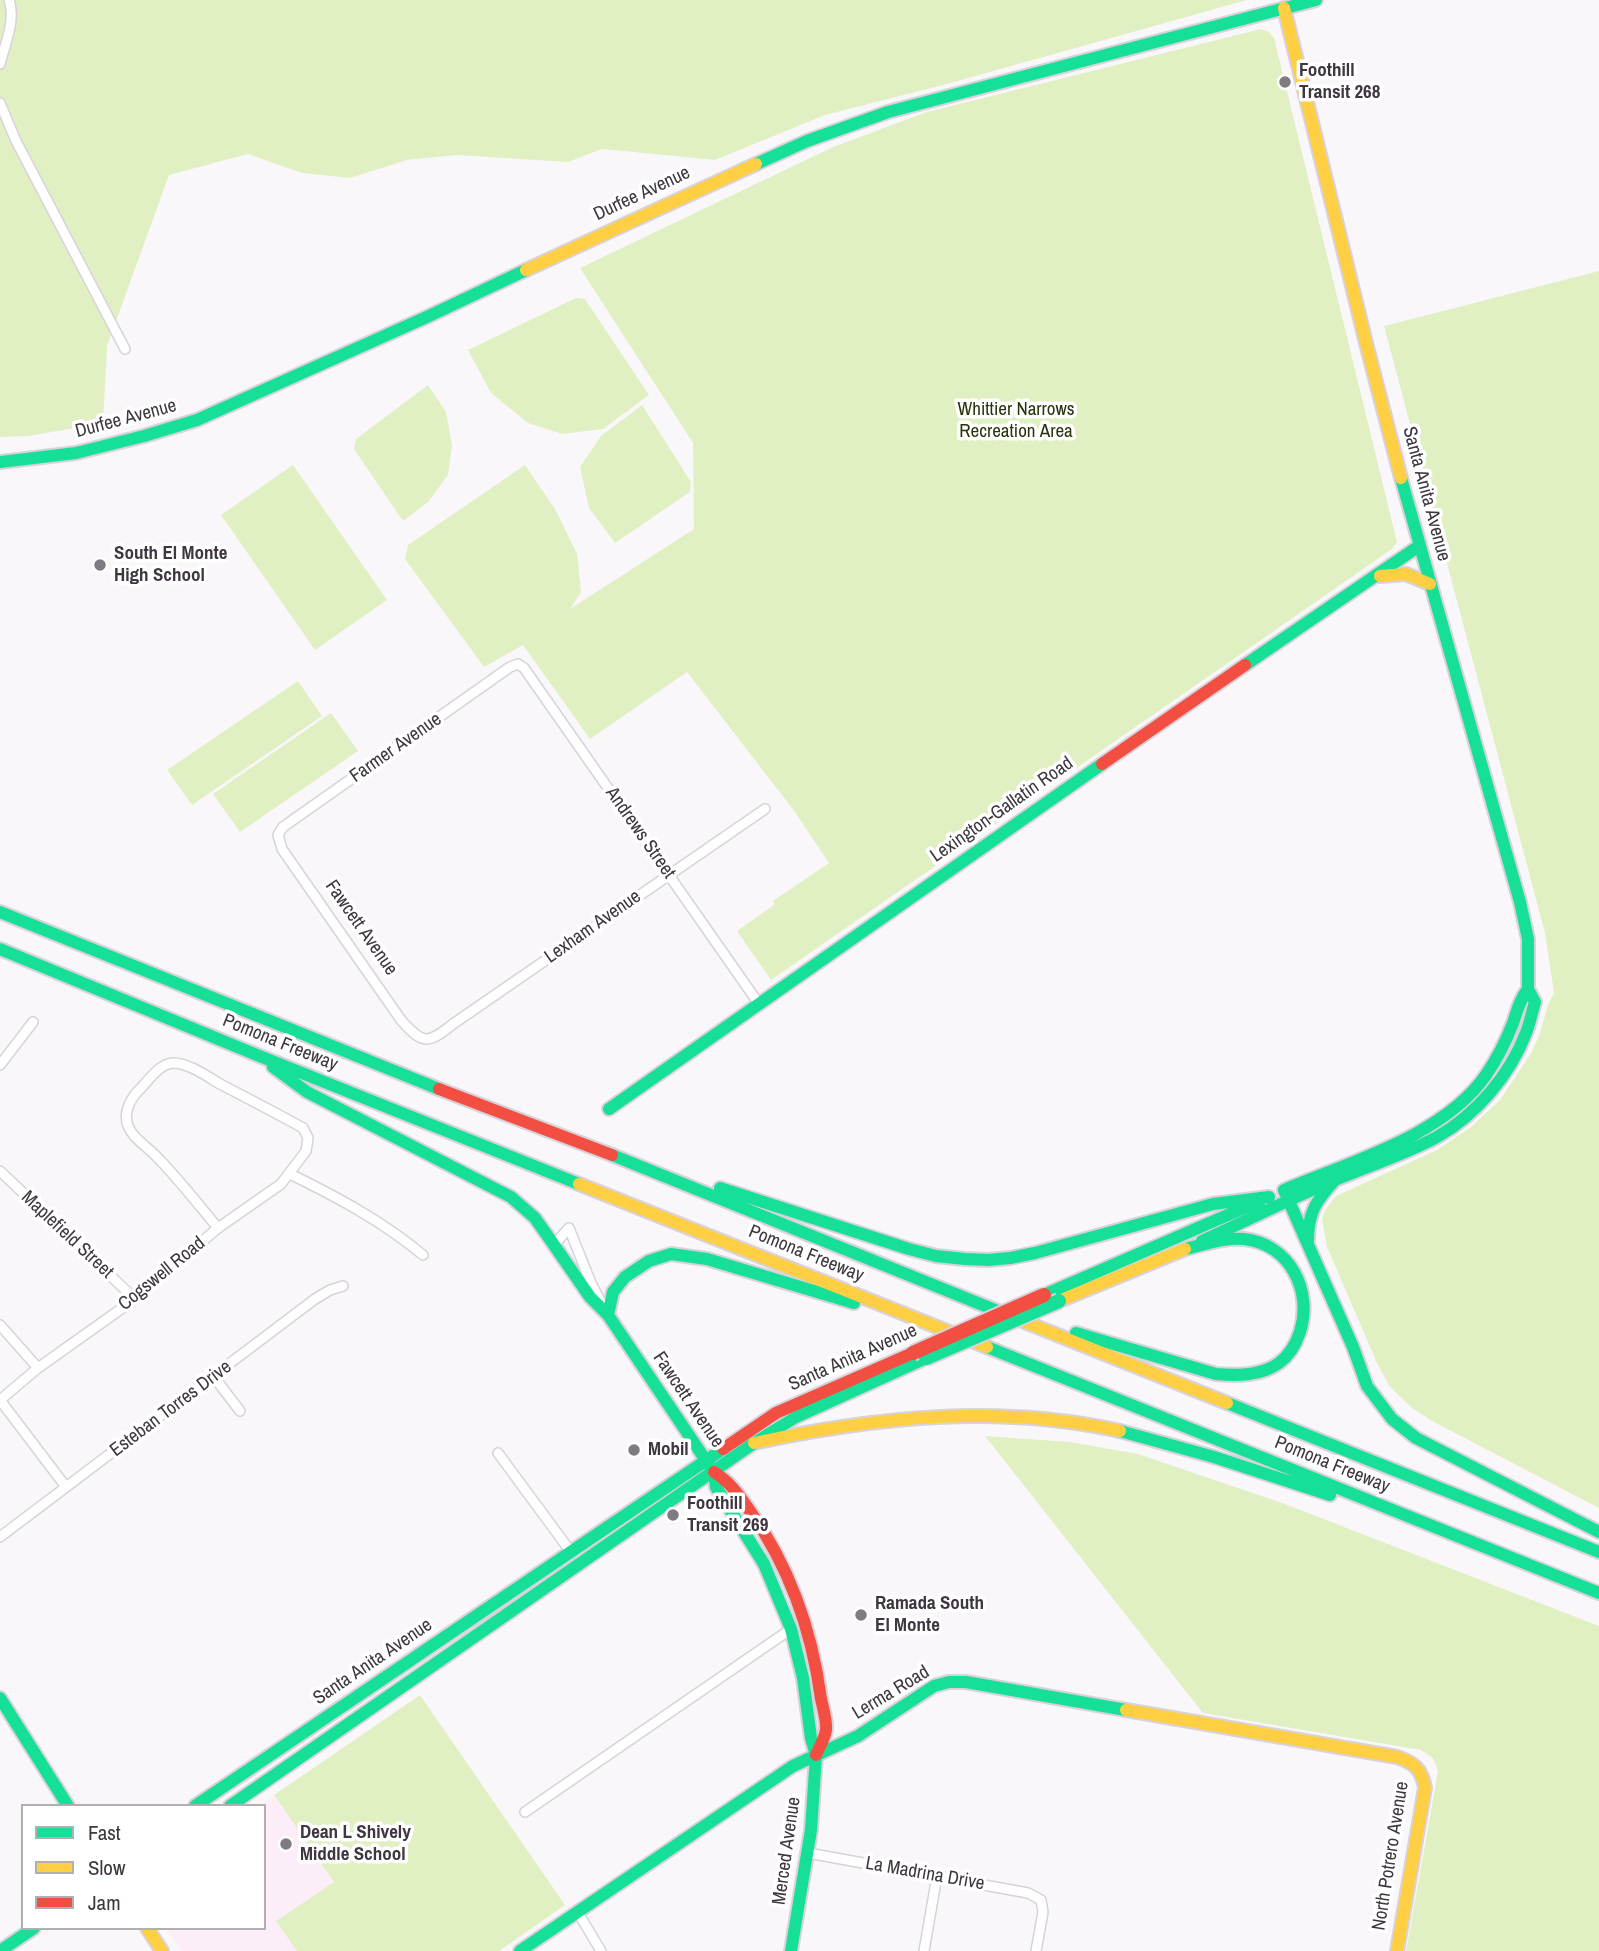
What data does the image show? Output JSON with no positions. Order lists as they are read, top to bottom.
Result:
{
  "streets": {
    "main road": [
      "Durfee Avenue",
      "Santa Anita Avenue",
      "Lexington-Gallatin Road",
      "Fawcett Avenue",
      "Pomona Freeway",
      "Lerma Road",
      "Merced Avenue",
      "North Potrero Avenue"
    ],
    "street": [
      "Farmer Avenue",
      "Andrews Street",
      "Lexham Avenue",
      "Maplefield Street",
      "Cogswell Road",
      "Esteban Torres Drive",
      "La Madrina Drive"
    ]
  },
  "crossings": [
    ["Durfee Avenue", "Santa Anita Avenue"],
    ["Santa Anita Avenue", "Lexington-Gallatin Road"],
    ["Santa Anita Avenue", "Fawcett Avenue"],
    ["Santa Anita Avenue", "Merced Avenue"],
    ["Farmer Avenue", "Andrews Street"],
    ["Farmer Avenue", "Fawcett Avenue"],
    ["Lexington-Gallatin Road", "Andrews Street"],
    ["Andrews Street", "Lexham Avenue"],
    ["Lexham Avenue", "Fawcett Avenue"],
    ["Fawcett Avenue", "Merced Avenue"],
    ["Maplefield Street", "Cogswell Road"],
    ["Lerma Road", "Merced Avenue"],
    ["Lerma Road", "North Potrero Avenue"],
    ["Merced Avenue", "La Madrina Drive"]
  ],
  "parks": ["Whittier Narrows Recreation Area"],
  "places": [
    "Foothill Transit 268",
    "South El Monte High School",
    "Mobil",
    "Foothill Transit 269",
    "Ramada South El Monte",
    "Dean L Shively Middle School"
  ],
  "legend": ["Fast", "Slow", "Jam"]
}
